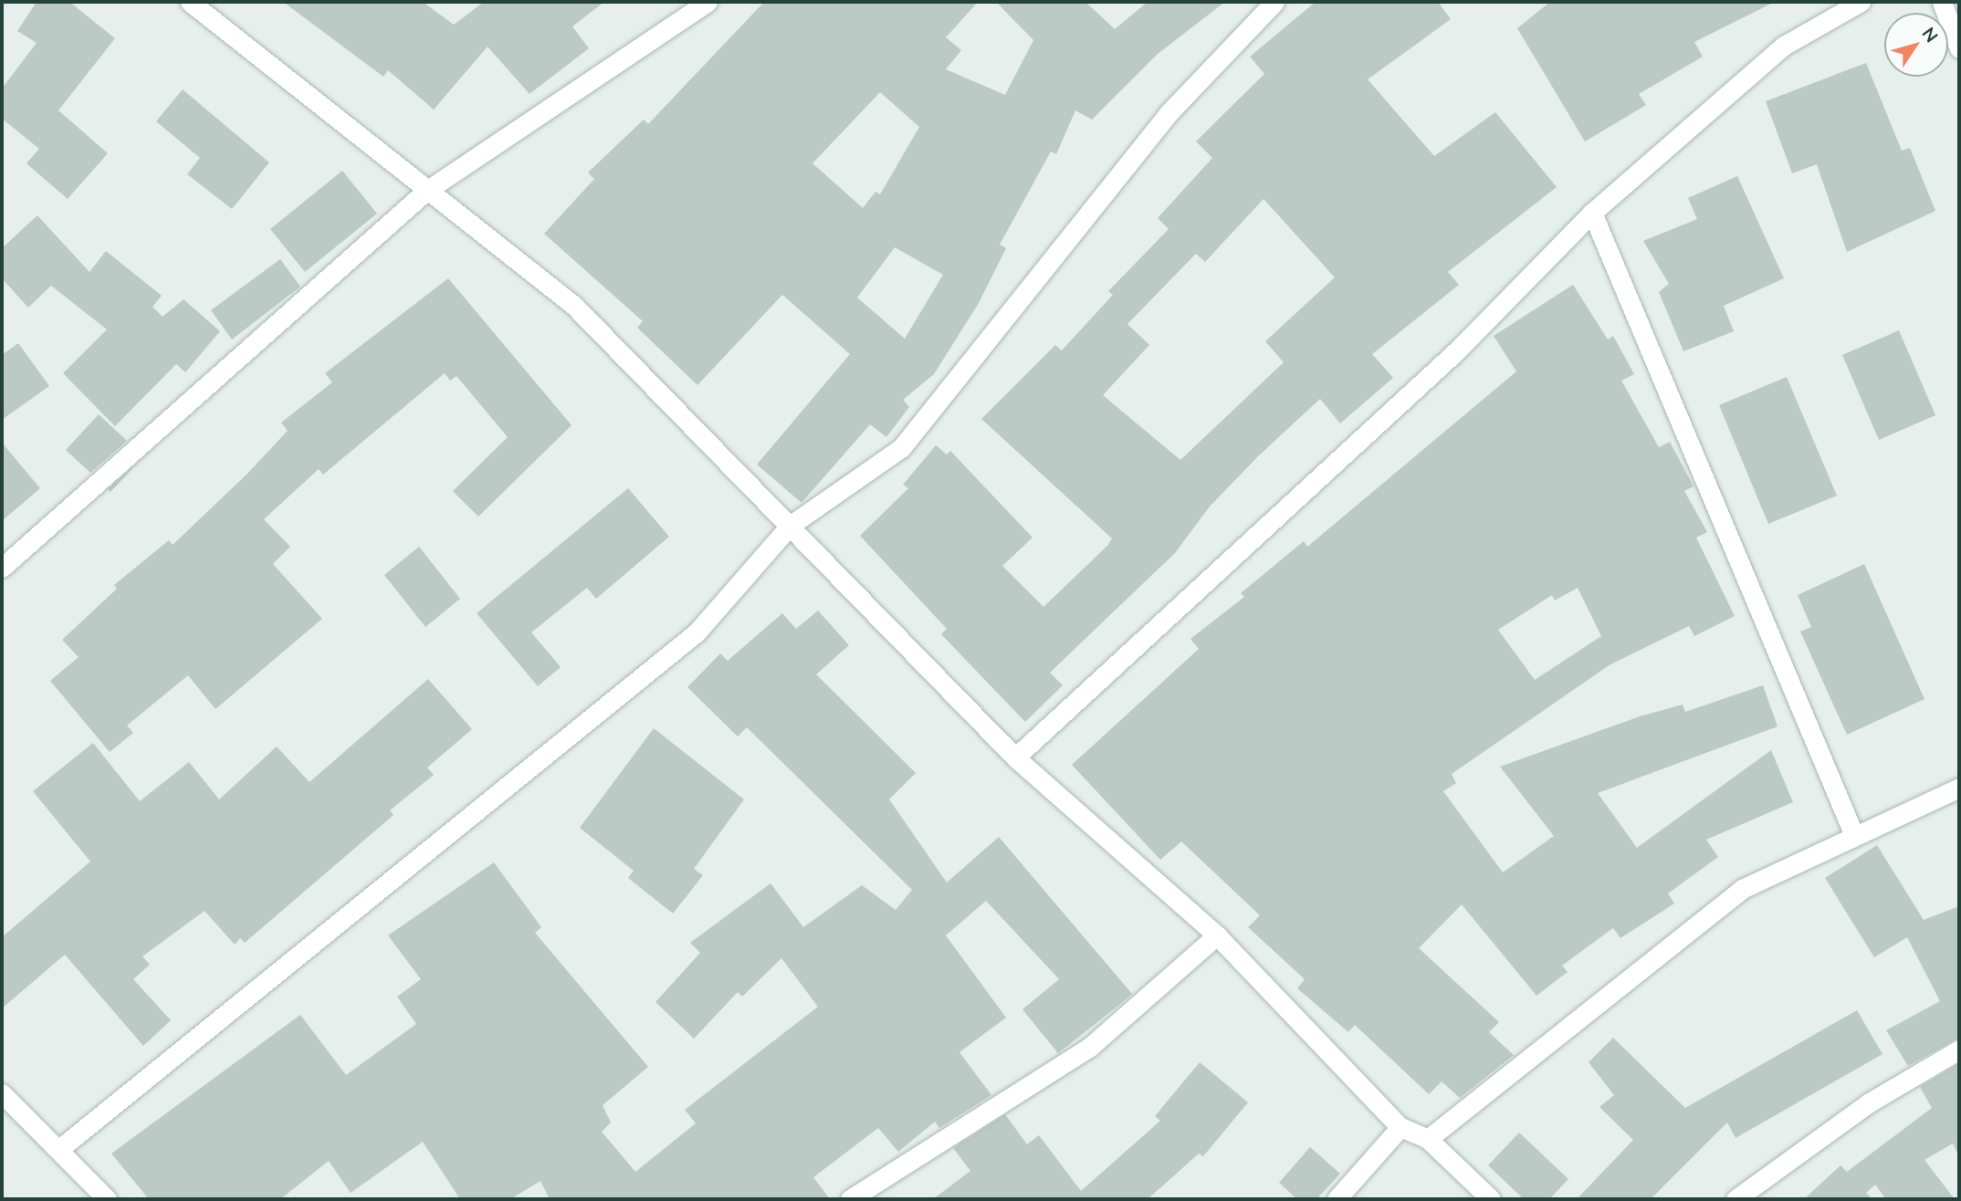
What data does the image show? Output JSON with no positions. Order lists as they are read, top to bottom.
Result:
{
  "north": "top right"
}
